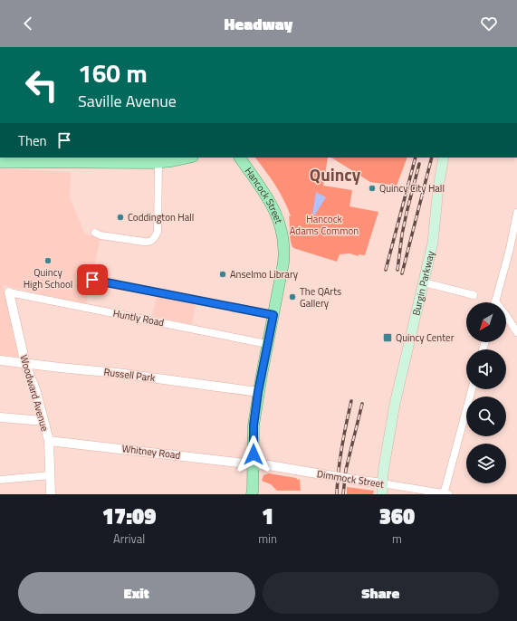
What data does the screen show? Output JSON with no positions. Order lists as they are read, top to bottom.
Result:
{
  "streets": {
    "main road": ["Hancock Street", "Burgin Parkway"],
    "street": [
      "Huntly Road",
      "Russell Park",
      "Woodward Avenue",
      "Whitney Road",
      "Dimmock Street"
    ]
  },
  "crossings": [
    ["Hancock Street", "Huntly Road"],
    ["Hancock Street", "Russell Park"],
    ["Hancock Street", "Whitney Road"],
    ["Hancock Street", "Dimmock Street"],
    ["Burgin Parkway", "Dimmock Street"],
    ["Huntly Road", "Woodward Avenue"],
    ["Russell Park", "Woodward Avenue"],
    ["Woodward Avenue", "Whitney Road"],
    ["Whitney Road", "Dimmock Street"]
  ],
  "districts": ["Quincy"],
  "parks": ["Hancock Adams Common"],
  "places": {
    "other": [
      "Quincy City Hall",
      "Coddington Hall",
      "Quincy High School",
      "Anselmo Library",
      "The QArts Gallery"
    ],
    "transit": ["Quincy Center"]
  },
  "north": "bottom left",
  "page": {
    "header": "Headway",
    "turn": ["160 m", "Saville Avenue"],
    "then": "Then",
    "eta": [
      "17:09",
      "Arrival",
      "1",
      "min",
      "360",
      "m"
    ],
    "buttons": ["Exit", "Share"]
  }
}
